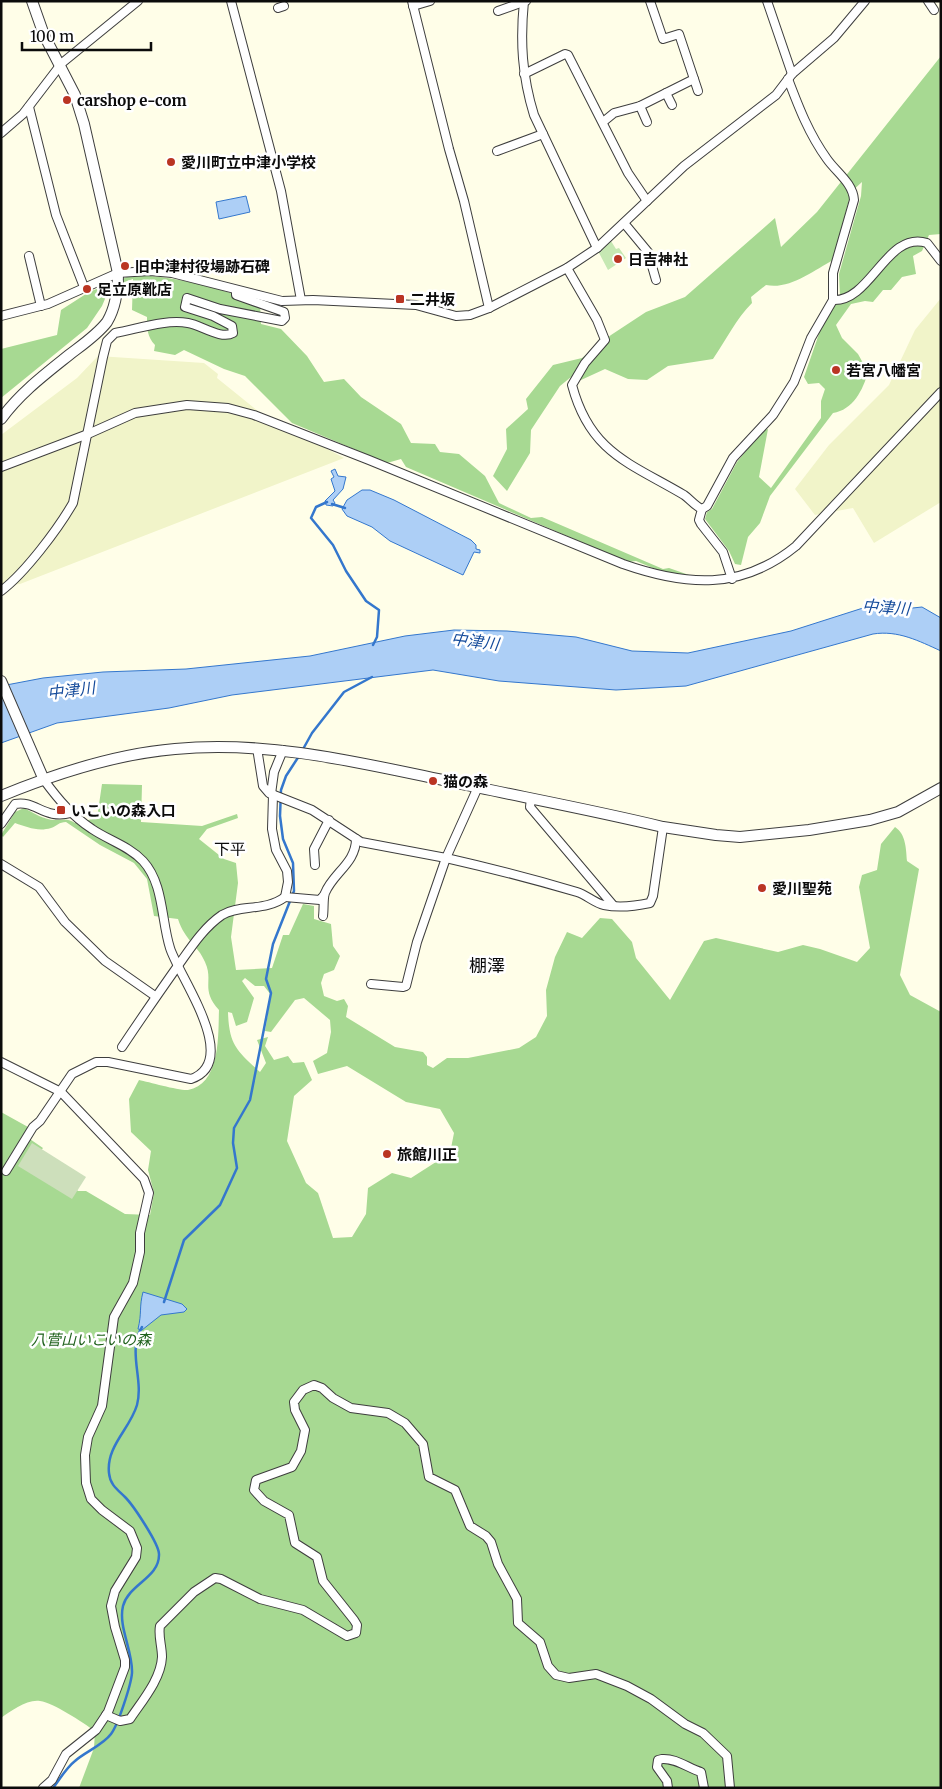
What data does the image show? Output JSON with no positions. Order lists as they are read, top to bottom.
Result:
{
  "districts": ["下平", "棚澤"],
  "water": ["中津川"],
  "parks": ["八菅山いこいの森"],
  "places": {
    "other": [
      "carshop e-com",
      "愛川町立中津小学校",
      "日吉神社",
      "旧中津村役場跡石碑",
      "足立原靴店",
      "若宮八幡宮",
      "猫の森",
      "愛川聖苑",
      "旅館川正"
    ],
    "transit": ["二井坂", "いこいの森入口"]
  },
  "scale_bar": "100 m"
}
